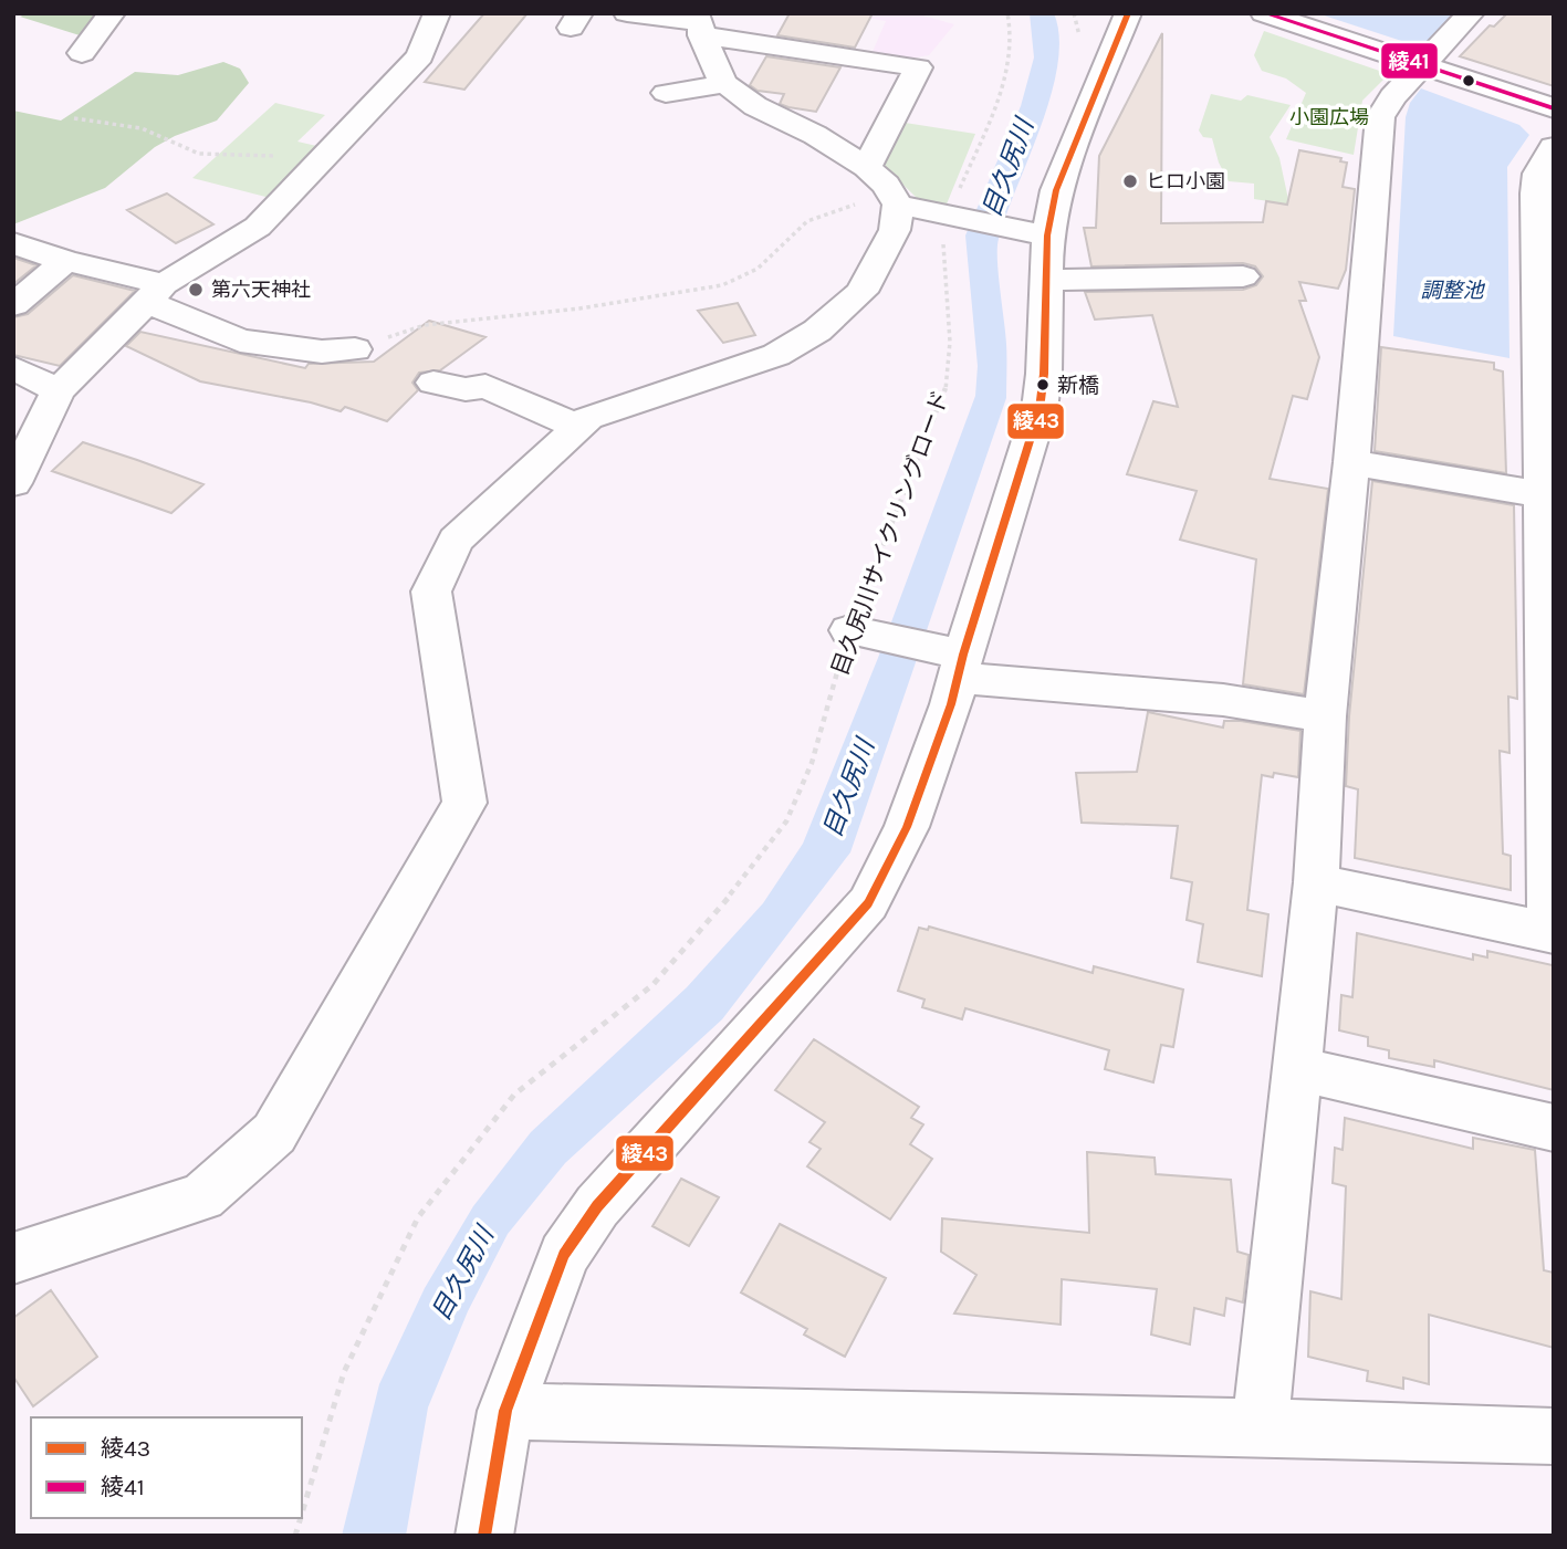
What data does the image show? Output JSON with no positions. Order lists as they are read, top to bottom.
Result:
{
  "streets": {
    "path": ["目久尻川サイクリングロード"]
  },
  "water": ["目久尻川", "調整池"],
  "parks": ["小園広場"],
  "places": ["ヒロ小園", "第六天神社", "新橋"],
  "lines": ["transit line 綾43", "transit line 綾41"],
  "legend": ["綾43", "綾41"]
}
